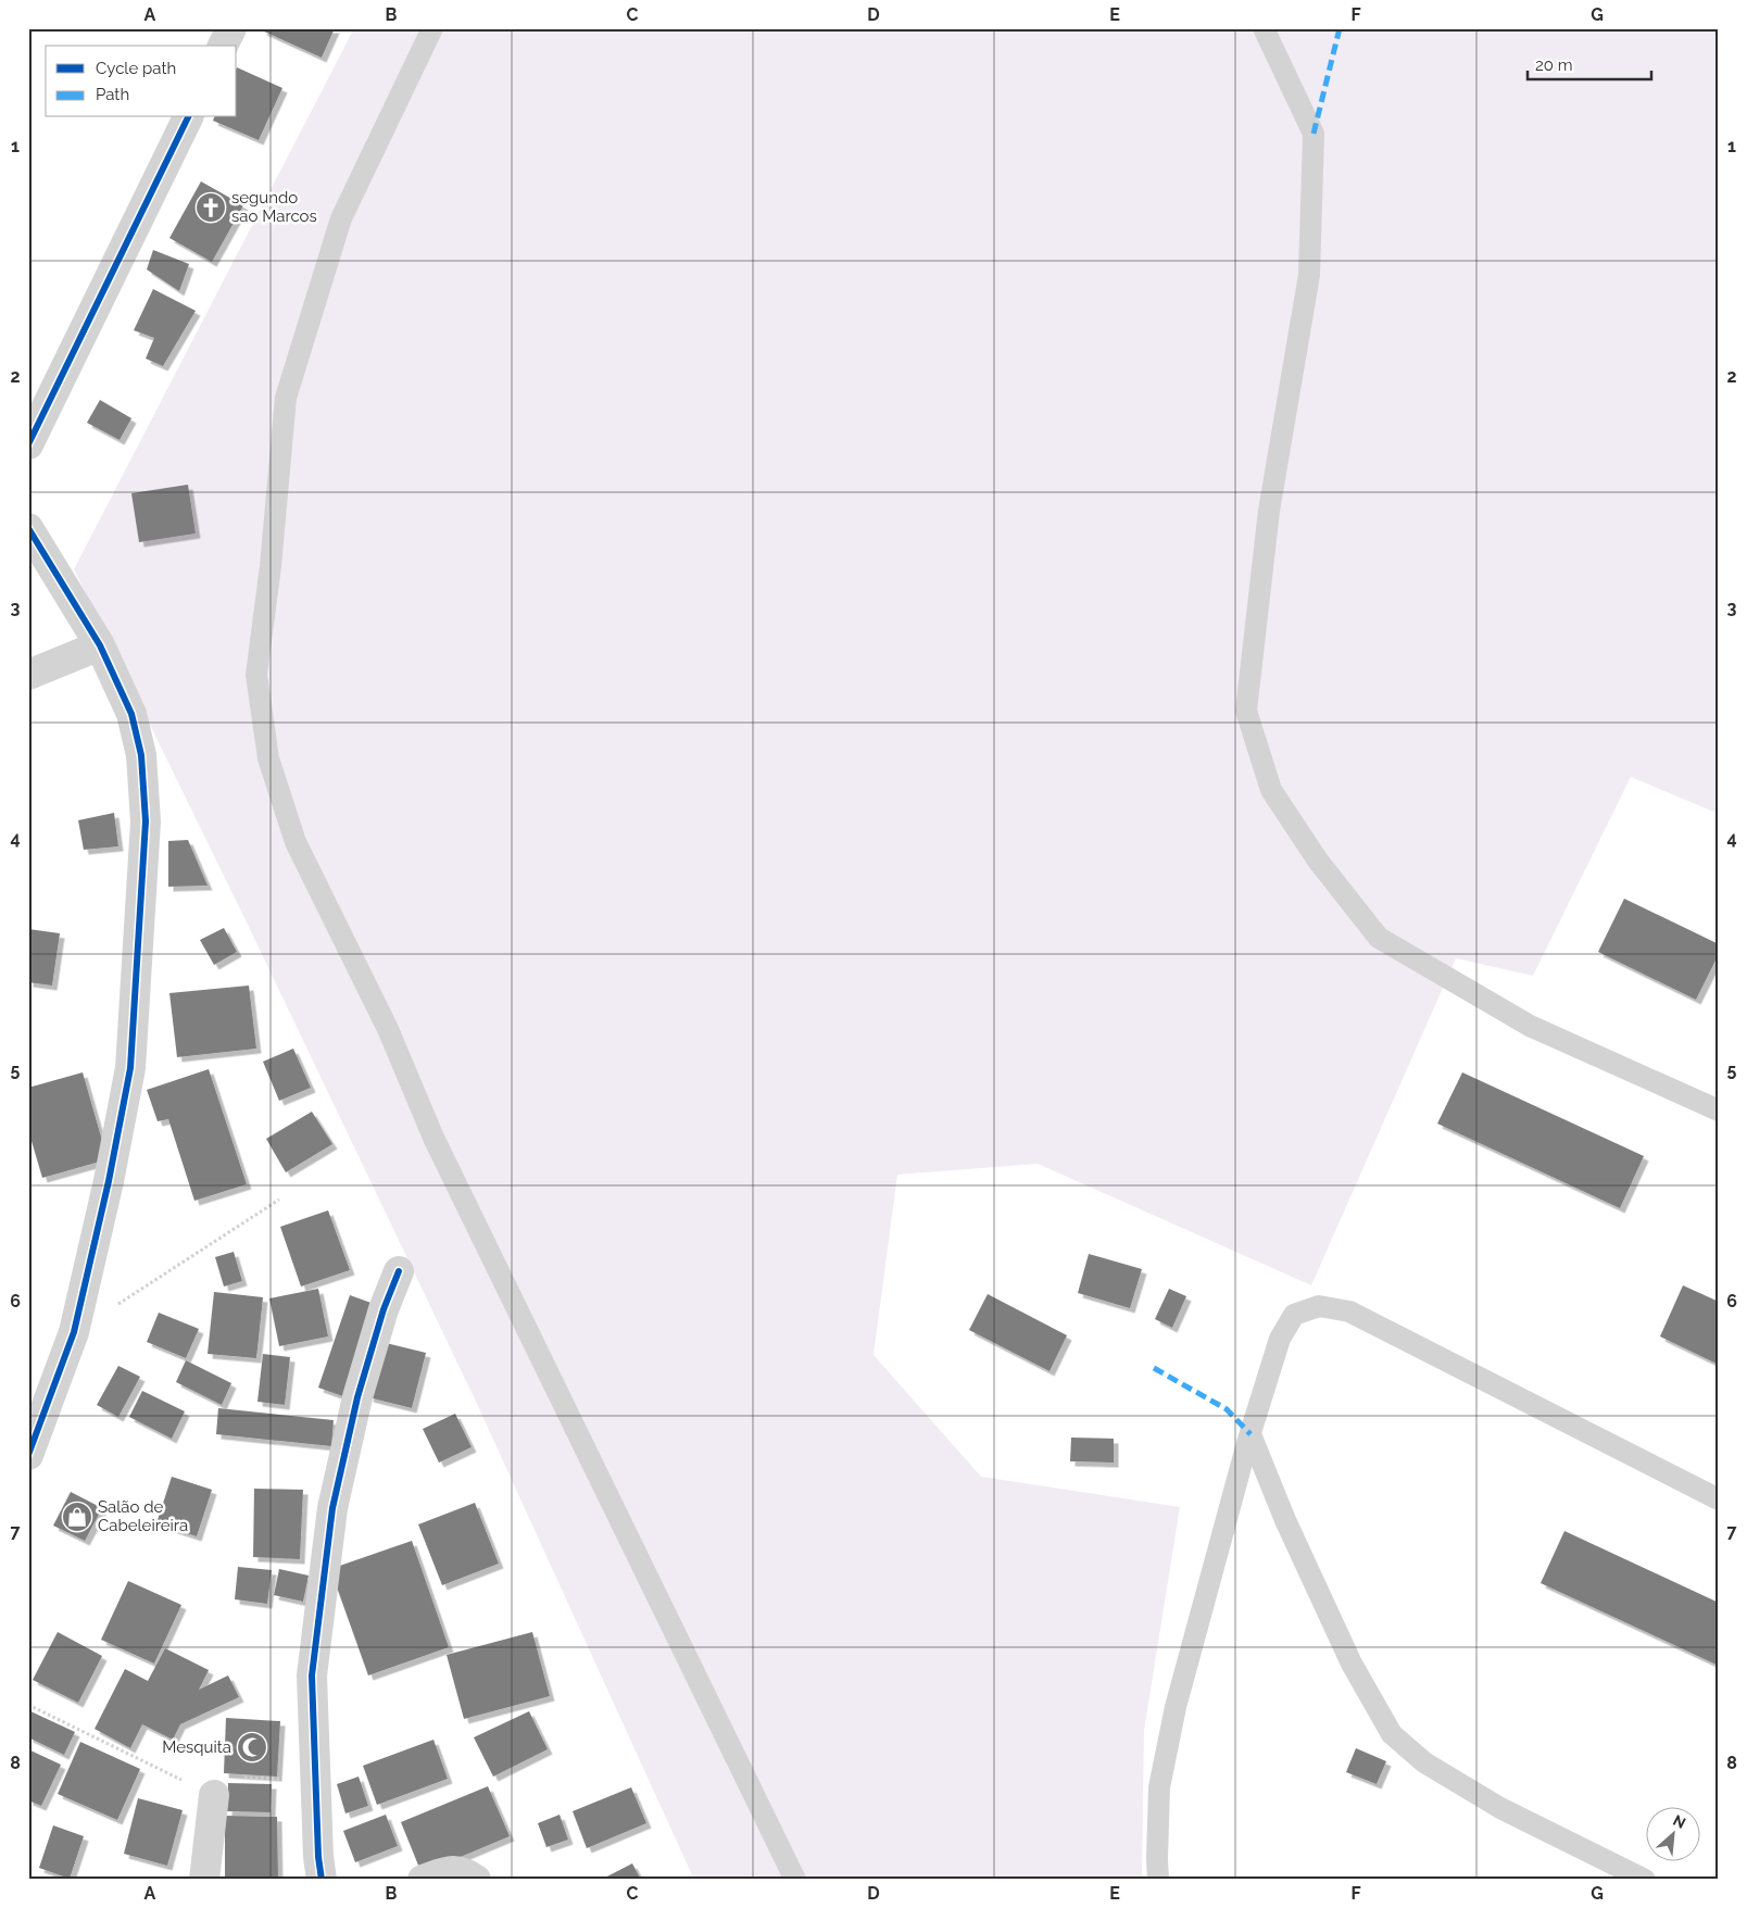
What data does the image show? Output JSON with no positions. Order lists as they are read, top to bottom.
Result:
{
  "places": {
    "church": ["segundo sao Marcos"],
    "shop": ["Salão de Cabeleireira"],
    "mosque": ["Mesquita"]
  },
  "legend": ["Cycle path", "Path"],
  "scale_bar": "20 m",
  "north": "top right",
  "grid": {
    "columns": [
      "A",
      "B",
      "C",
      "D",
      "E",
      "F",
      "G"
    ],
    "rows": [
      "1",
      "2",
      "3",
      "4",
      "5",
      "6",
      "7",
      "8"
    ]
  }
}
